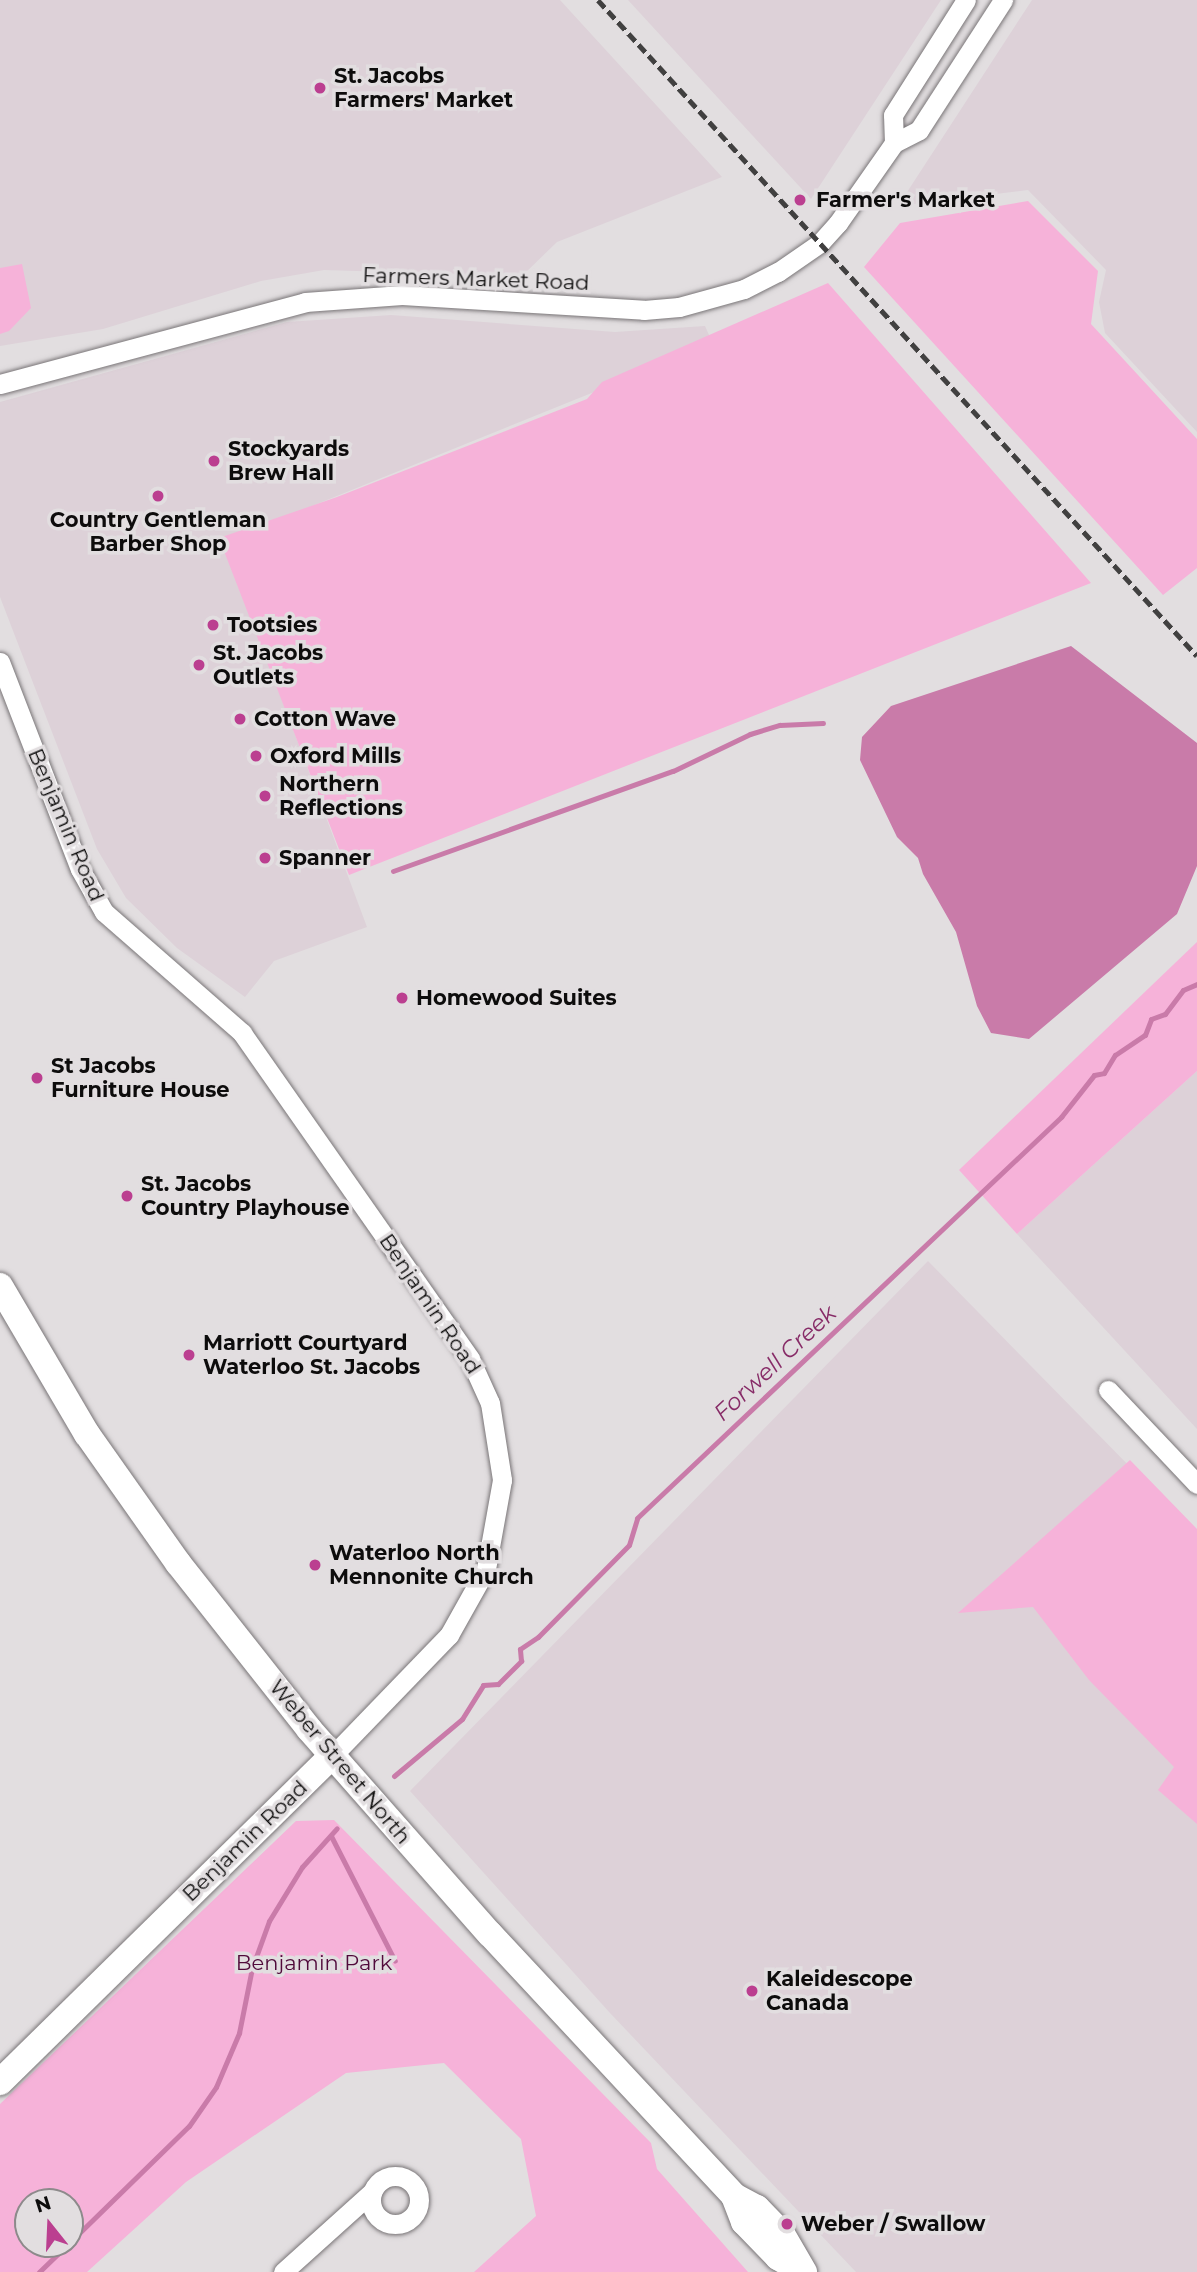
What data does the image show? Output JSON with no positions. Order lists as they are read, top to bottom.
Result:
{
  "streets": {
    "main road": ["Benjamin Road", "Weber Street North"],
    "street": ["Farmers Market Road"]
  },
  "crossings": [
    ["Benjamin Road", "Weber Street North"]
  ],
  "water": ["Forwell Creek"],
  "parks": ["Benjamin Park"],
  "places": [
    "St. Jacobs Farmers' Market",
    "Farmer's Market",
    "Stockyards Brew Hall",
    "Country Gentleman Barber Shop",
    "Tootsies",
    "St. Jacobs Outlets",
    "Cotton Wave",
    "Oxford Mills",
    "Northern Reflections",
    "Spanner",
    "Homewood Suites",
    "St Jacobs Furniture House",
    "St. Jacobs Country Playhouse",
    "Marriott Courtyard Waterloo St. Jacobs",
    "Waterloo North Mennonite Church",
    "Kaleidescope Canada",
    "Weber / Swallow"
  ],
  "north": "top"
}
